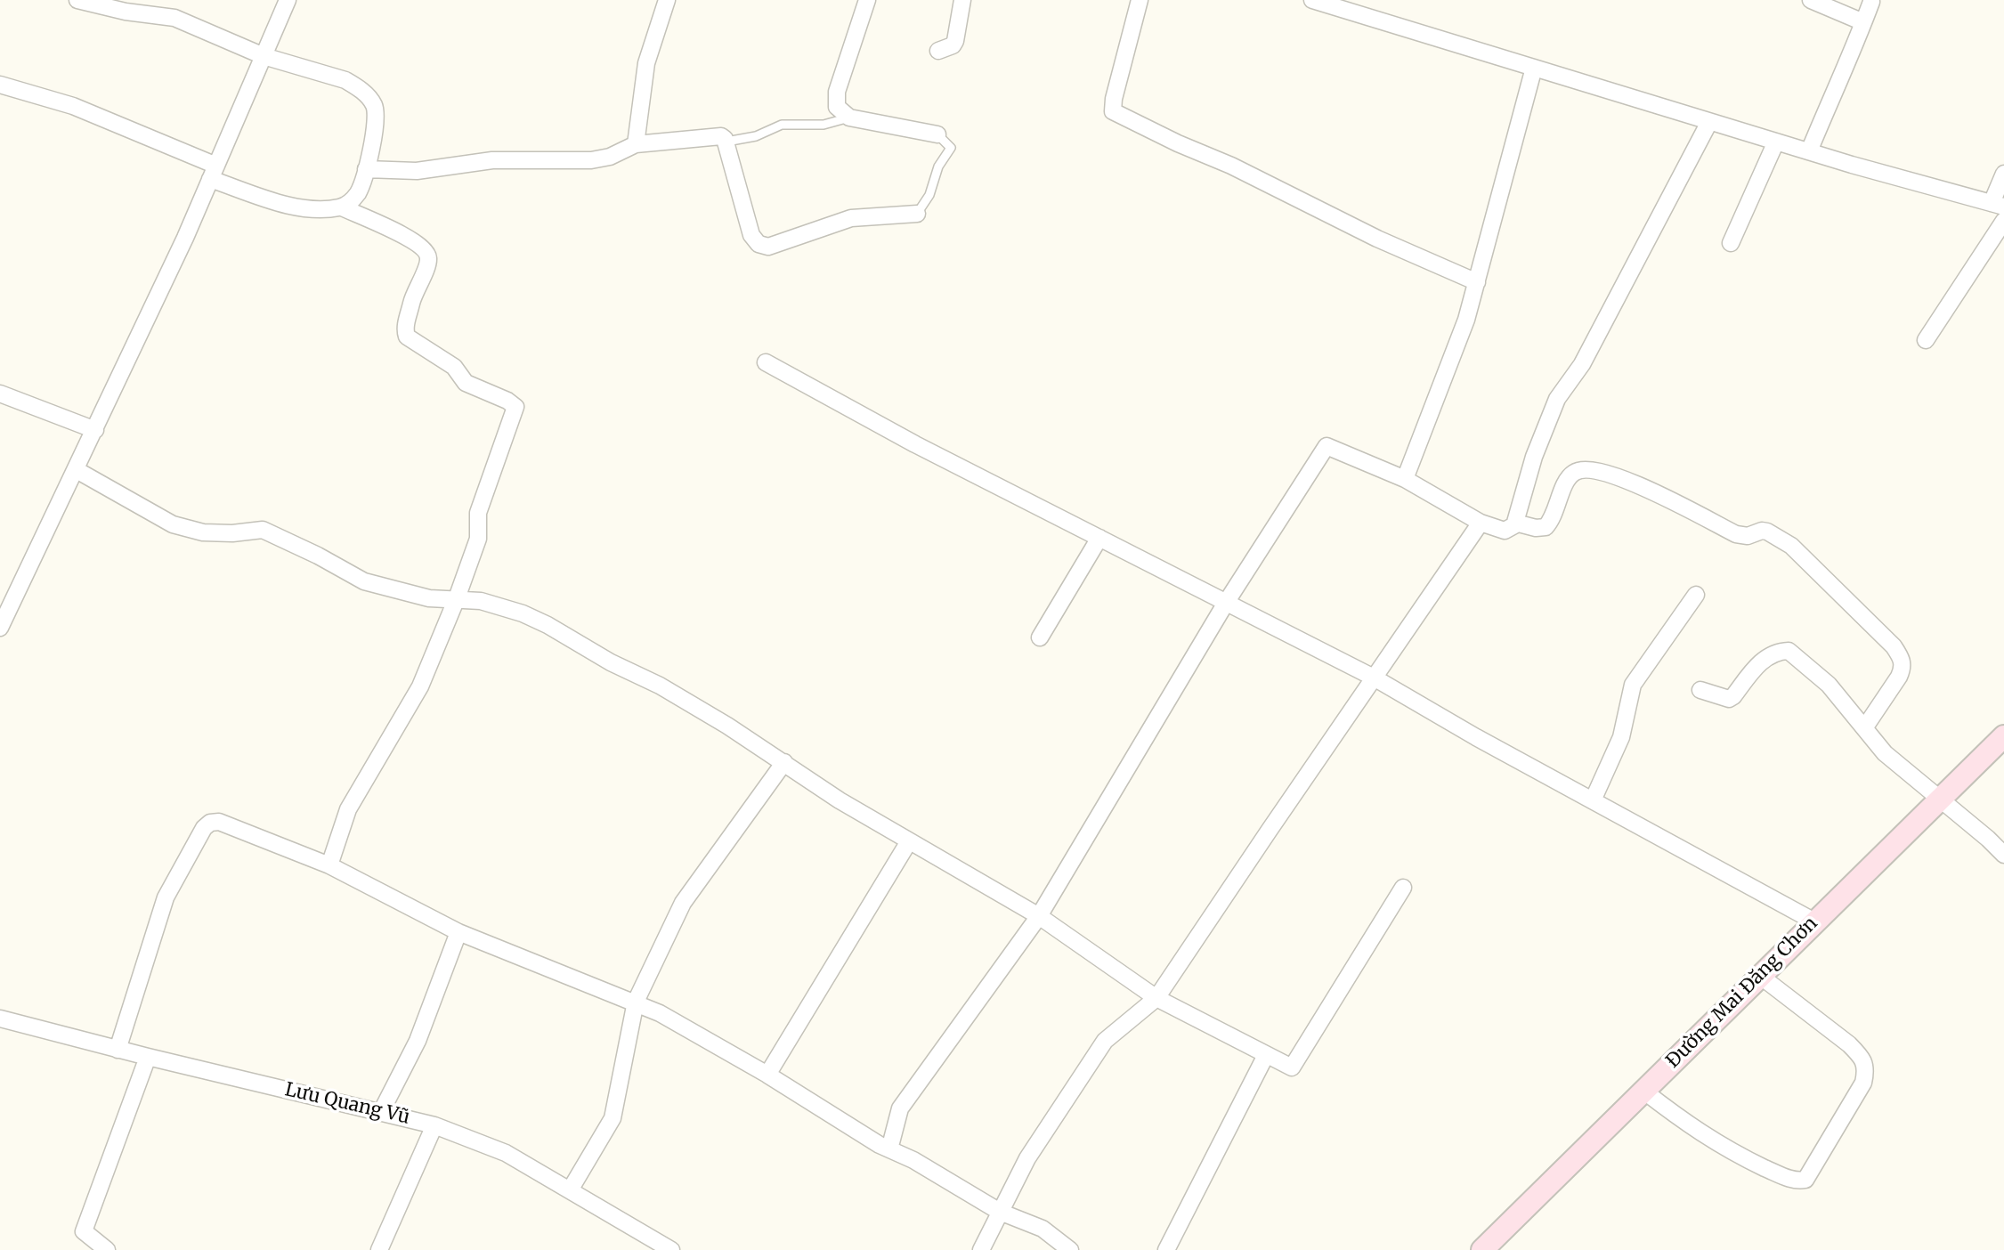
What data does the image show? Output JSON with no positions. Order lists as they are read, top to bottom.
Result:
{
  "streets": {
    "main road": ["Đường Mai Đăng Chơn"],
    "street": ["Lưu Quang Vũ"]
  }
}
